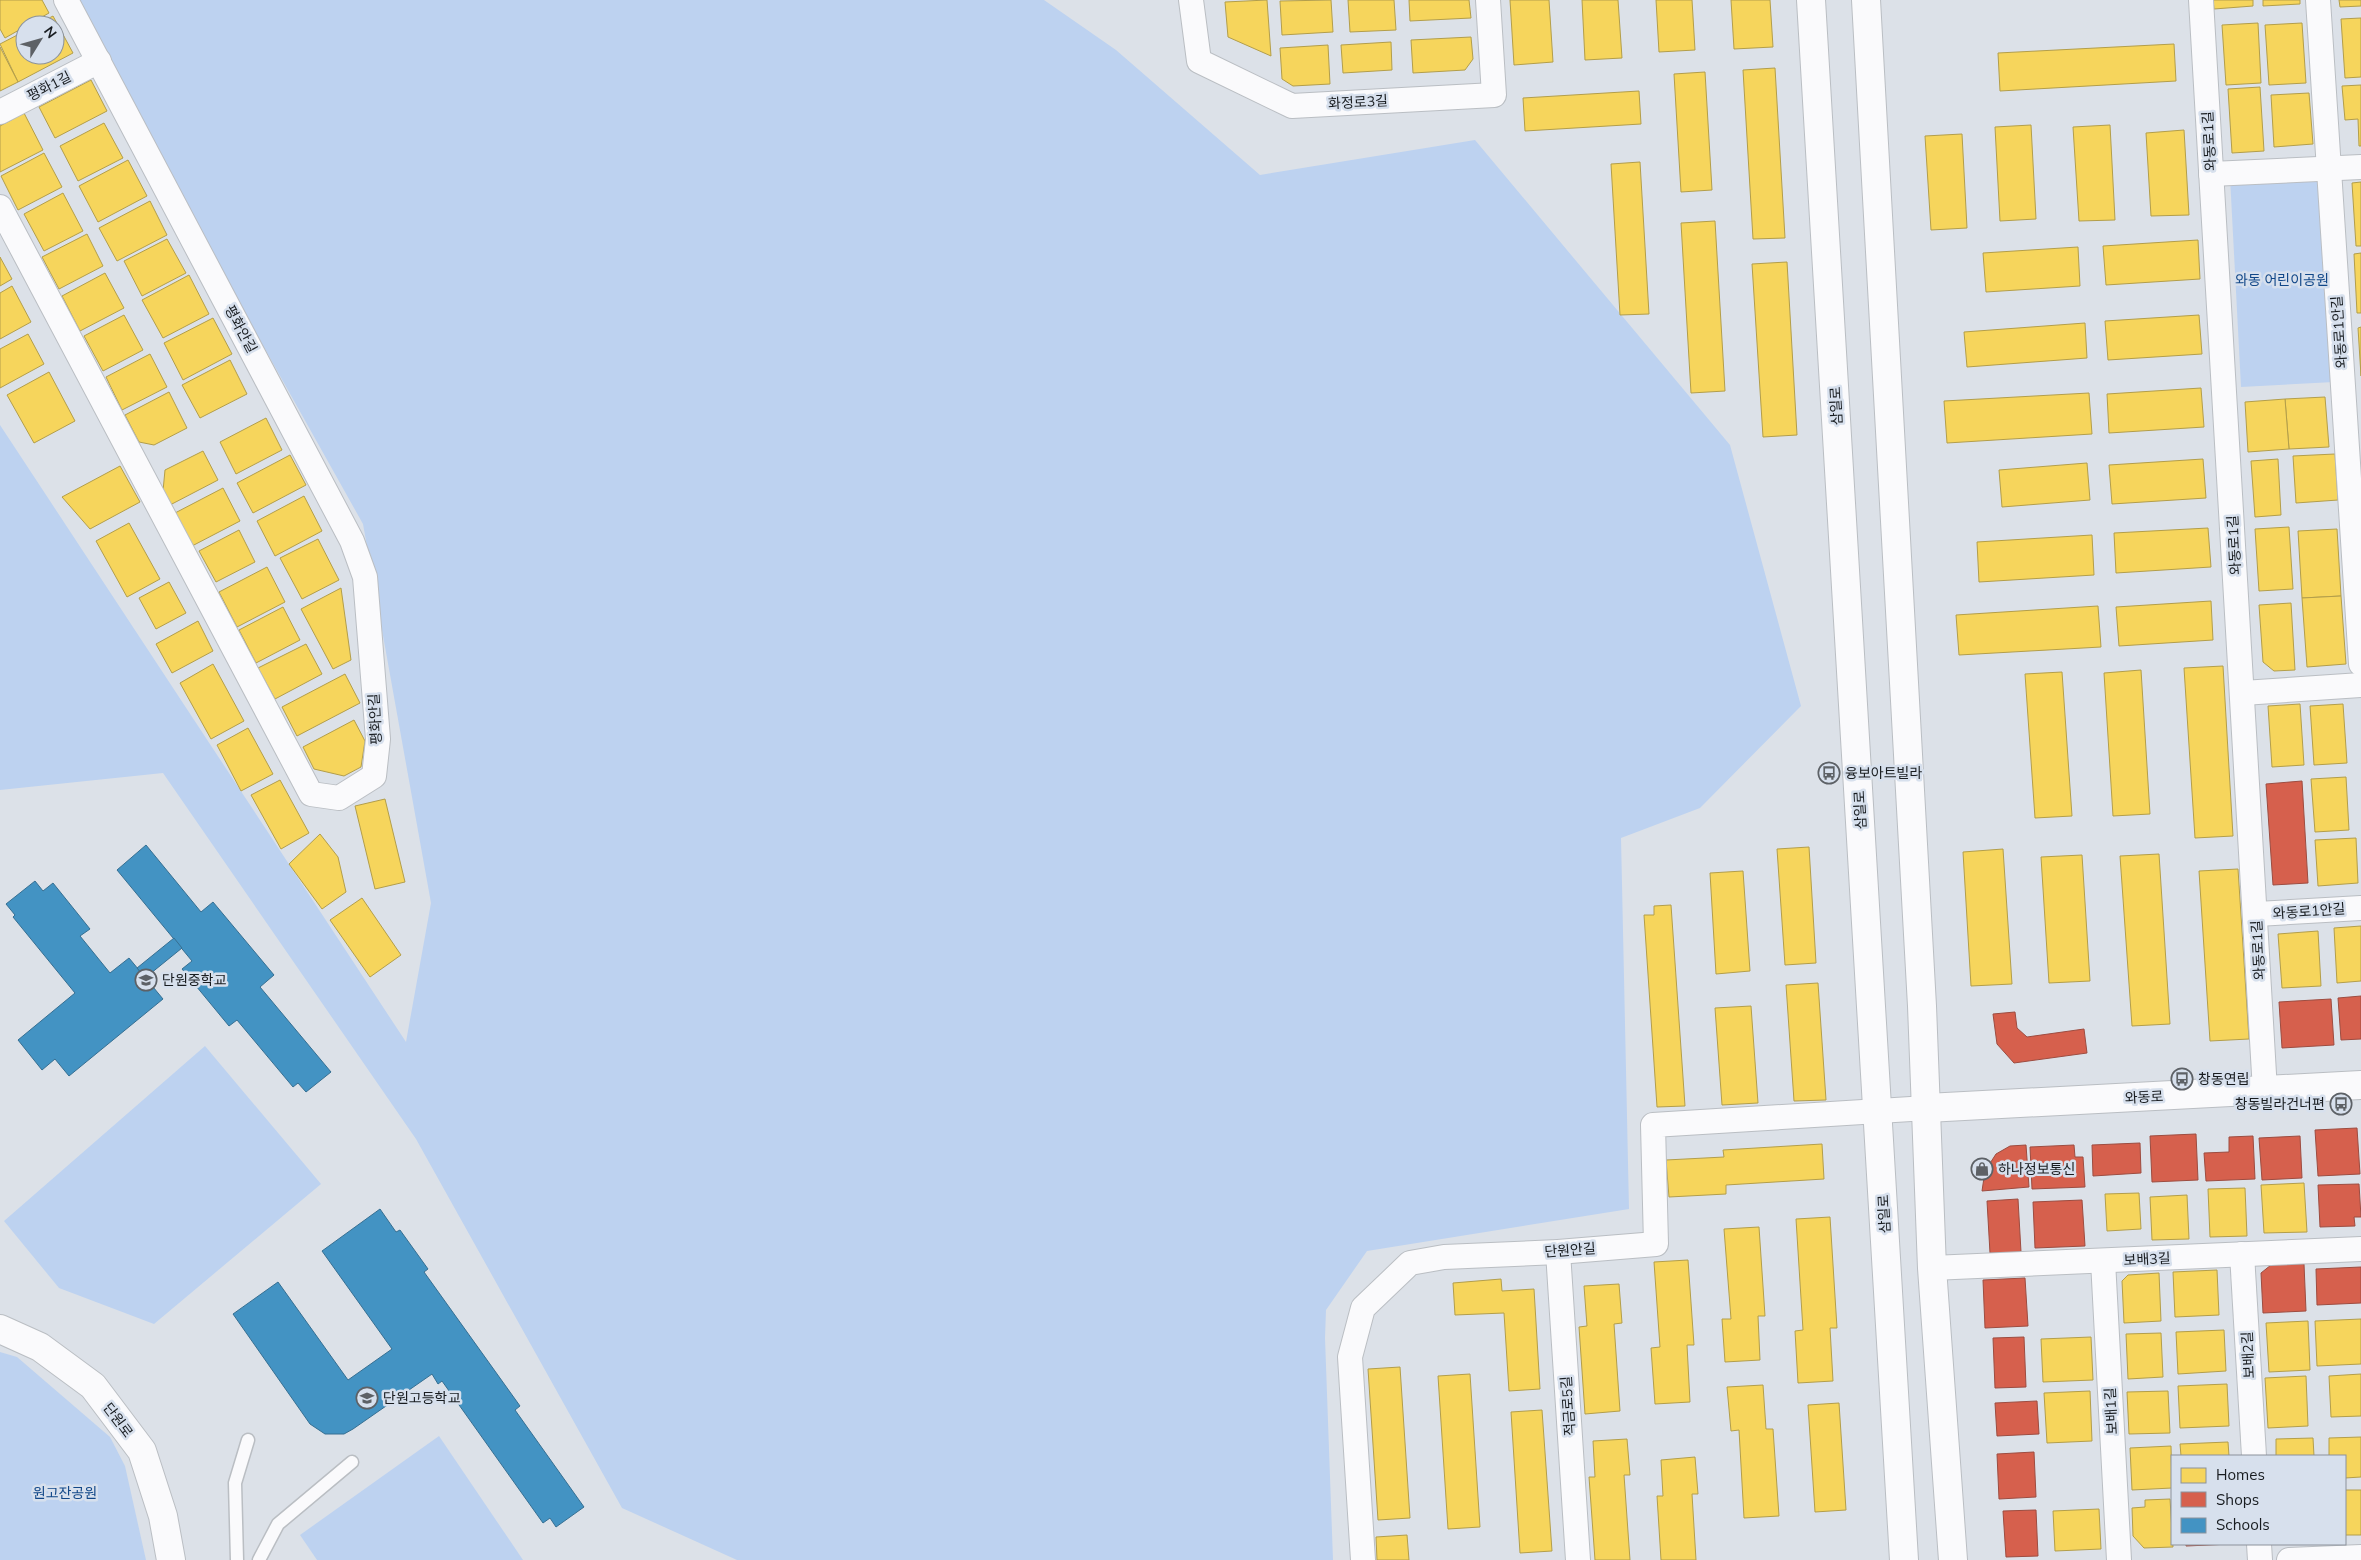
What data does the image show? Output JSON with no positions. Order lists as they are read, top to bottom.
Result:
{
  "streets": {
    "main road": ["삼일로", "와동로", "단원로"],
    "street": [
      "평화1길",
      "화정로3길",
      "와동로1길",
      "평화안길",
      "와동로1안길",
      "단원안길",
      "보배3길",
      "보배2길",
      "적금로5길",
      "보배1길"
    ]
  },
  "crossings": [
    ["평화1길", "평화안길"],
    ["와동로1길", "와동로1안길"],
    ["와동로1길", "와동로"],
    ["삼일로", "단원안길"],
    ["와동로", "단원안길"],
    ["단원안길", "적금로5길"],
    ["보배3길", "보배2길"],
    ["보배3길", "보배1길"]
  ],
  "parks": ["와동 어린이공원", "원고잔공원"],
  "places": {
    "bus stop": ["융보아트빌라", "창동연립", "창동빌라건너편"],
    "school or university": ["단원중학교", "단원고등학교"],
    "shop": ["하나정보통신"]
  },
  "legend": ["Homes", "Shops", "Schools"],
  "north": "top right"
}
